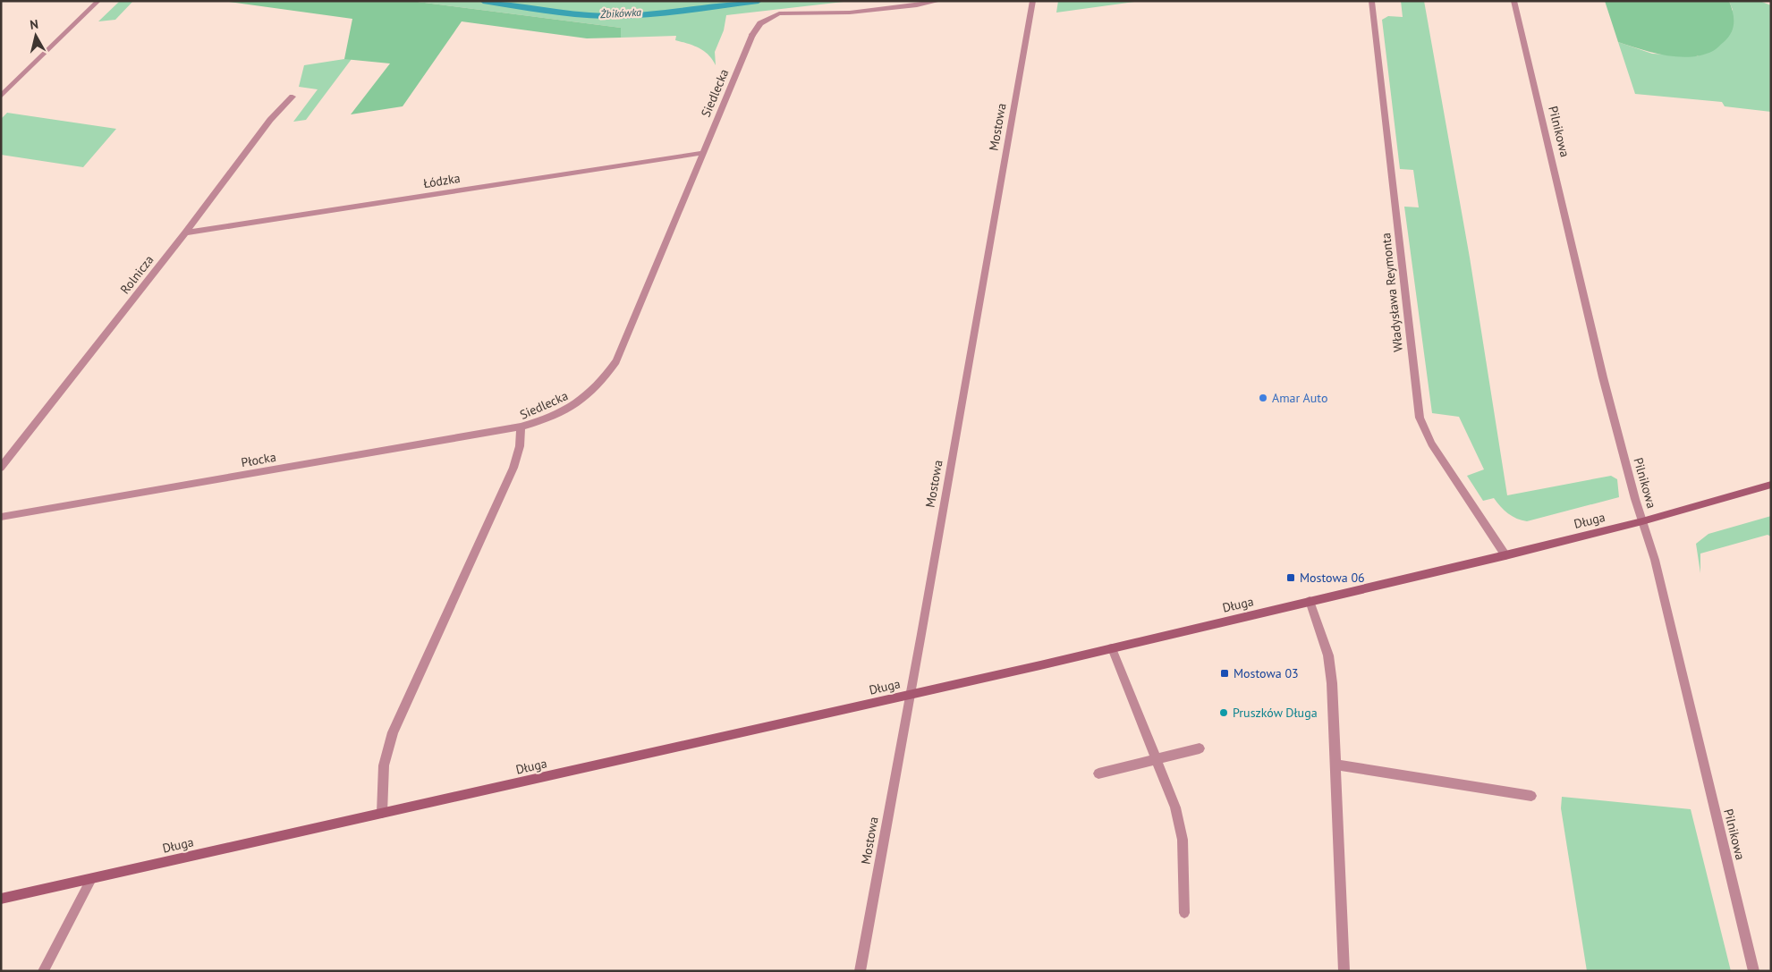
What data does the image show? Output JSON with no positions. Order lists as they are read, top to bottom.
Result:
{
  "streets": {
    "street": [
      "Siedlecka",
      "Mostowa",
      "Pilnikowa",
      "Łódzka",
      "Rolnicza",
      "Władysława Reymonta",
      "Płocka",
      "Długa"
    ]
  },
  "crossings": [
    ["Siedlecka", "Łódzka"],
    ["Siedlecka", "Płocka"],
    ["Siedlecka", "Długa"],
    ["Mostowa", "Długa"],
    ["Pilnikowa", "Długa"],
    ["Łódzka", "Rolnicza"],
    ["Władysława Reymonta", "Długa"]
  ],
  "water": ["Żbikówka"],
  "places": {
    "other": ["Amar Auto", "Pruszków Długa"],
    "transit": ["Mostowa 06", "Mostowa 03"]
  },
  "north": "top"
}
